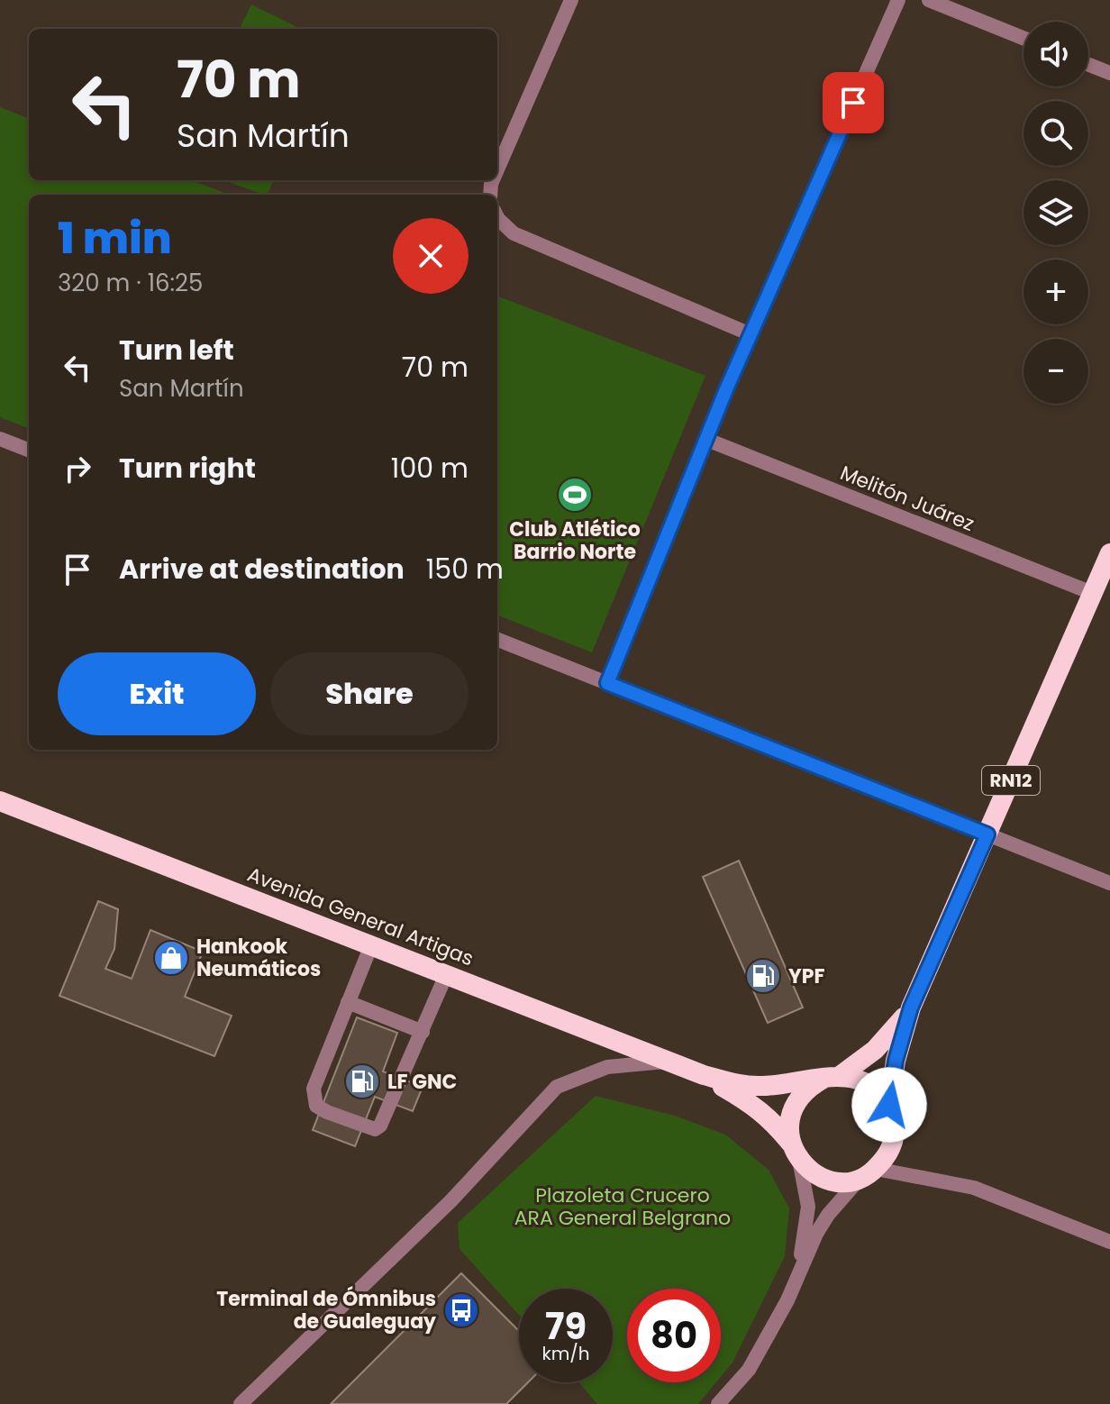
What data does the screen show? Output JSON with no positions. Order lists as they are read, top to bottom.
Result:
{
  "streets": {
    "highway": ["RN12", "Avenida General Artigas"],
    "street": ["Melitón Juárez"]
  },
  "crossings": [
    ["Melitón Juárez", "RN12"],
    ["RN12", "Avenida General Artigas"]
  ],
  "parks": ["Plazoleta Crucero ARA General Belgrano"],
  "places": {
    "sports": ["Club Atlético Barrio Norte"],
    "shop": ["Hankook Neumáticos"],
    "fuel station": ["YPF", "LF GNC"],
    "bus stop": ["Terminal de Ómnibus de Gualeguay"]
  },
  "page": {
    "map_buttons": ["+", "−"],
    "turn": ["70 m", "San Martín"],
    "heading": ["1 min", "320 m · 16:25"],
    "list": [
      {
        "name": "Turn left",
        "note": "San Martín",
        "value": "70 m"
      },
      {
        "name": "Turn right",
        "value": "100 m"
      },
      {
        "name": "Arrive at destination",
        "value": "150 m"
      }
    ],
    "buttons": ["Exit", "Share"],
    "speed": "79 km/h",
    "limit": "80"
  }
}
